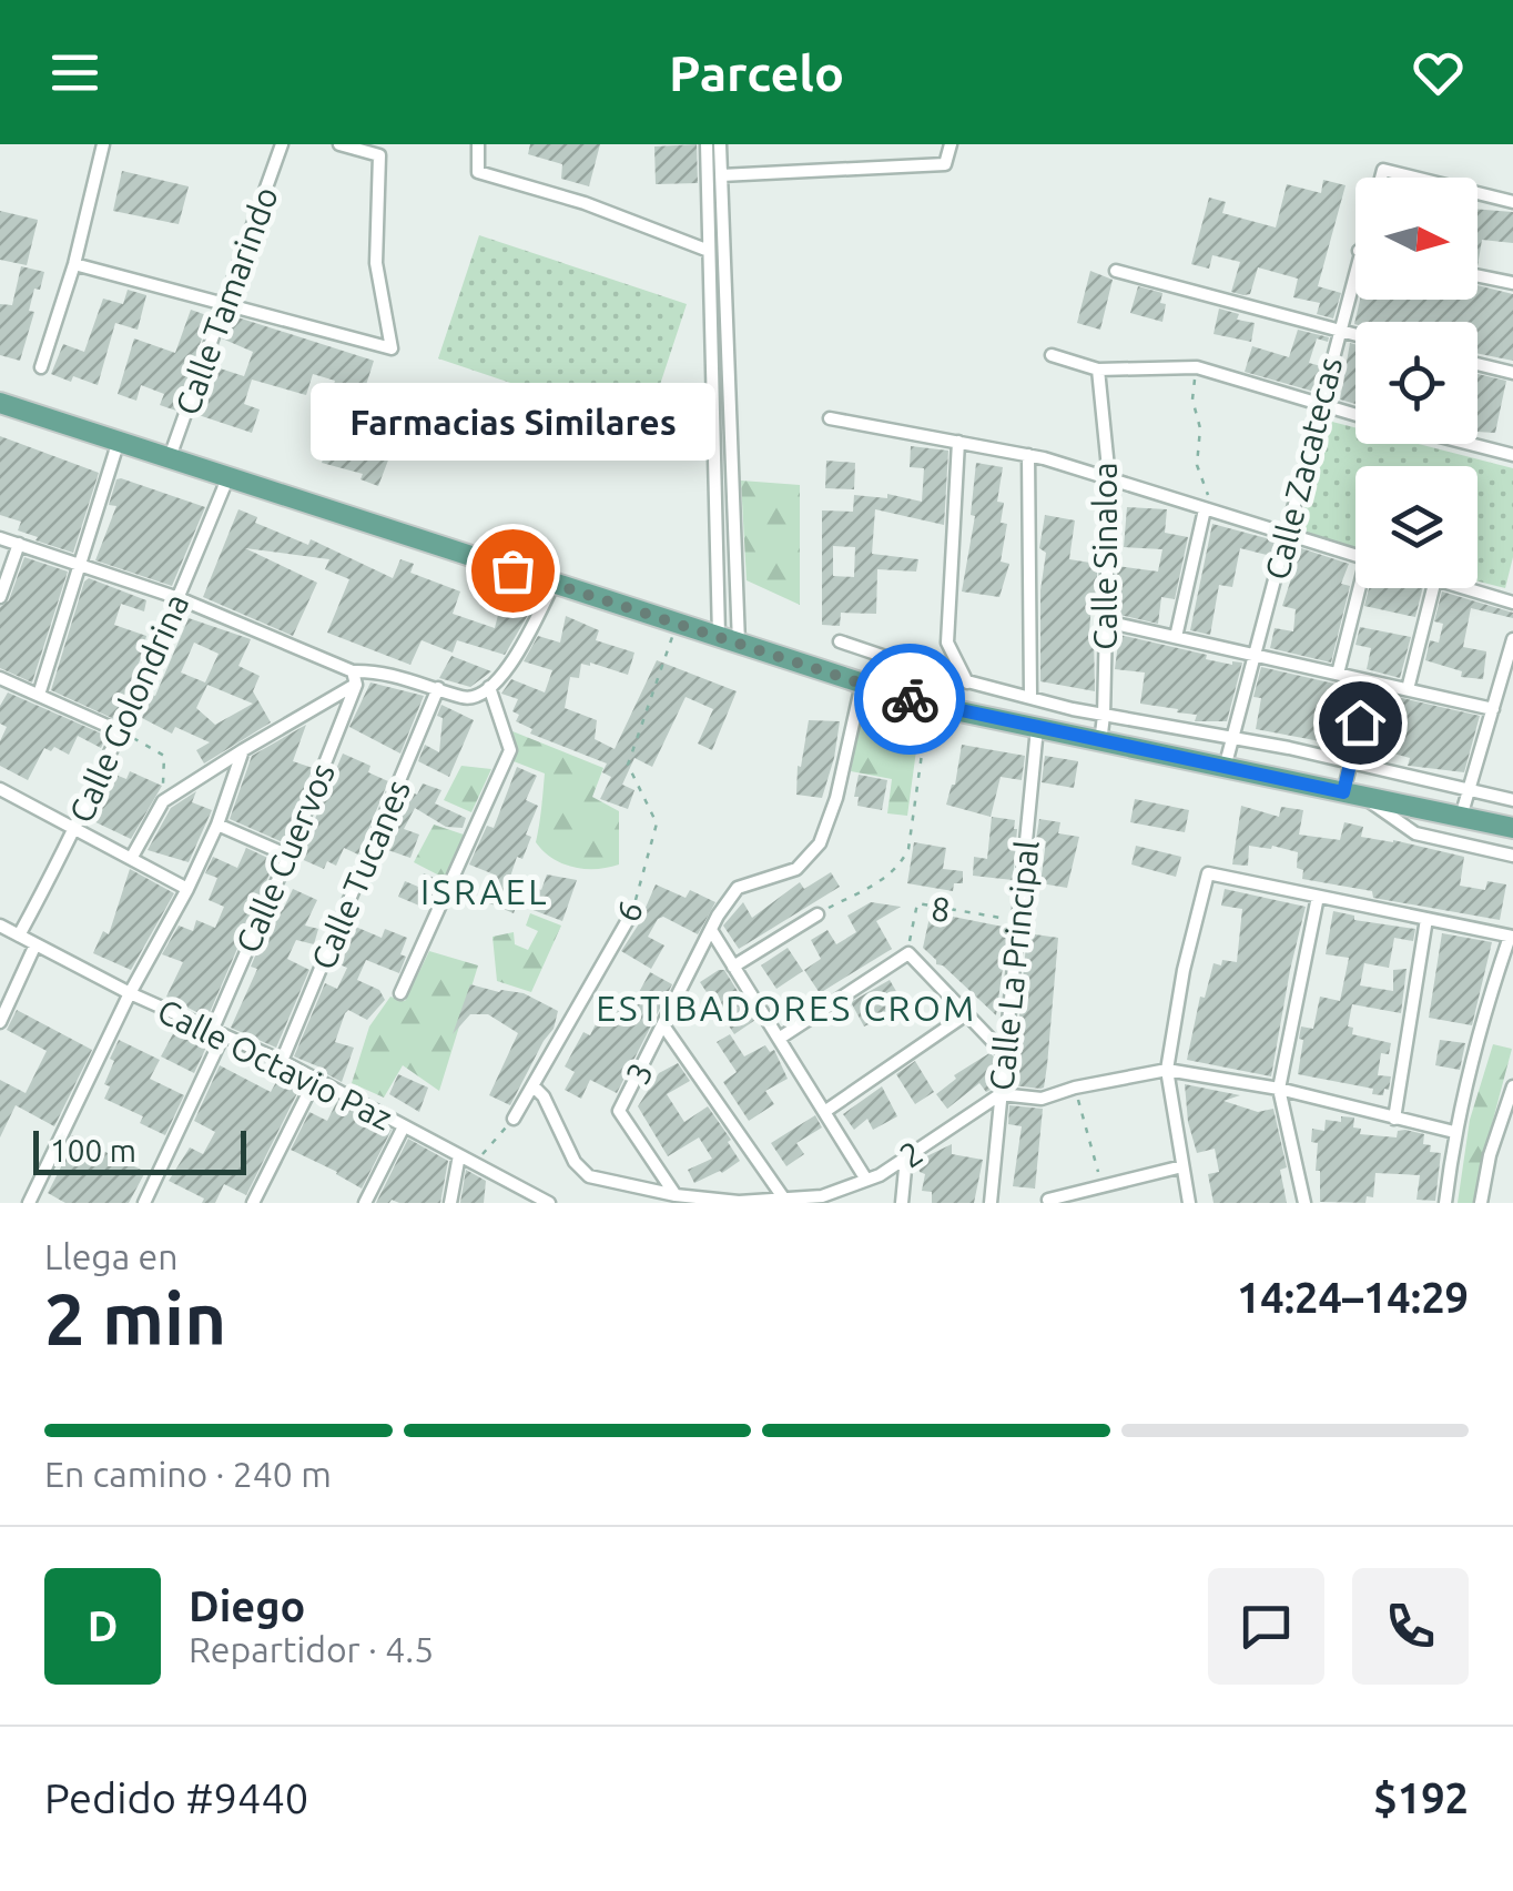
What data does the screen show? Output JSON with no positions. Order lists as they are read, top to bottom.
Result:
{
  "streets": {
    "street": [
      "Calle Tamarindo",
      "Calle Zacatecas",
      "Calle Sinaloa",
      "Calle Golondrina",
      "Calle Cuervos",
      "Calle Tucanes",
      "8",
      "6",
      "Calle La Principal",
      "Calle Octavio Paz",
      "3",
      "2"
    ]
  },
  "crossings": [
    ["Calle Golondrina", "Calle Octavio Paz"],
    ["Calle Cuervos", "Calle Octavio Paz"],
    ["Calle Tucanes", "Calle Octavio Paz"],
    ["8", "Calle La Principal"],
    ["6", "2"],
    ["Calle La Principal", "2"],
    ["3", "2"]
  ],
  "districts": ["ISRAEL", "ESTIBADORES CROM"],
  "places": ["Farmacias Similares"],
  "scale_bar": "100 m",
  "north": "right",
  "page": {
    "header": "Parcelo",
    "bubble": "Farmacias Similares",
    "scale": "100 m",
    "heading": ["2 min", "Llega en", "14:24–14:29"],
    "panel": [
      "Diego",
      "Repartidor · 4.5",
      "Pedido #9440",
      "$192"
    ],
    "bar": "En camino · 240 m",
    "round": "D"
  }
}
